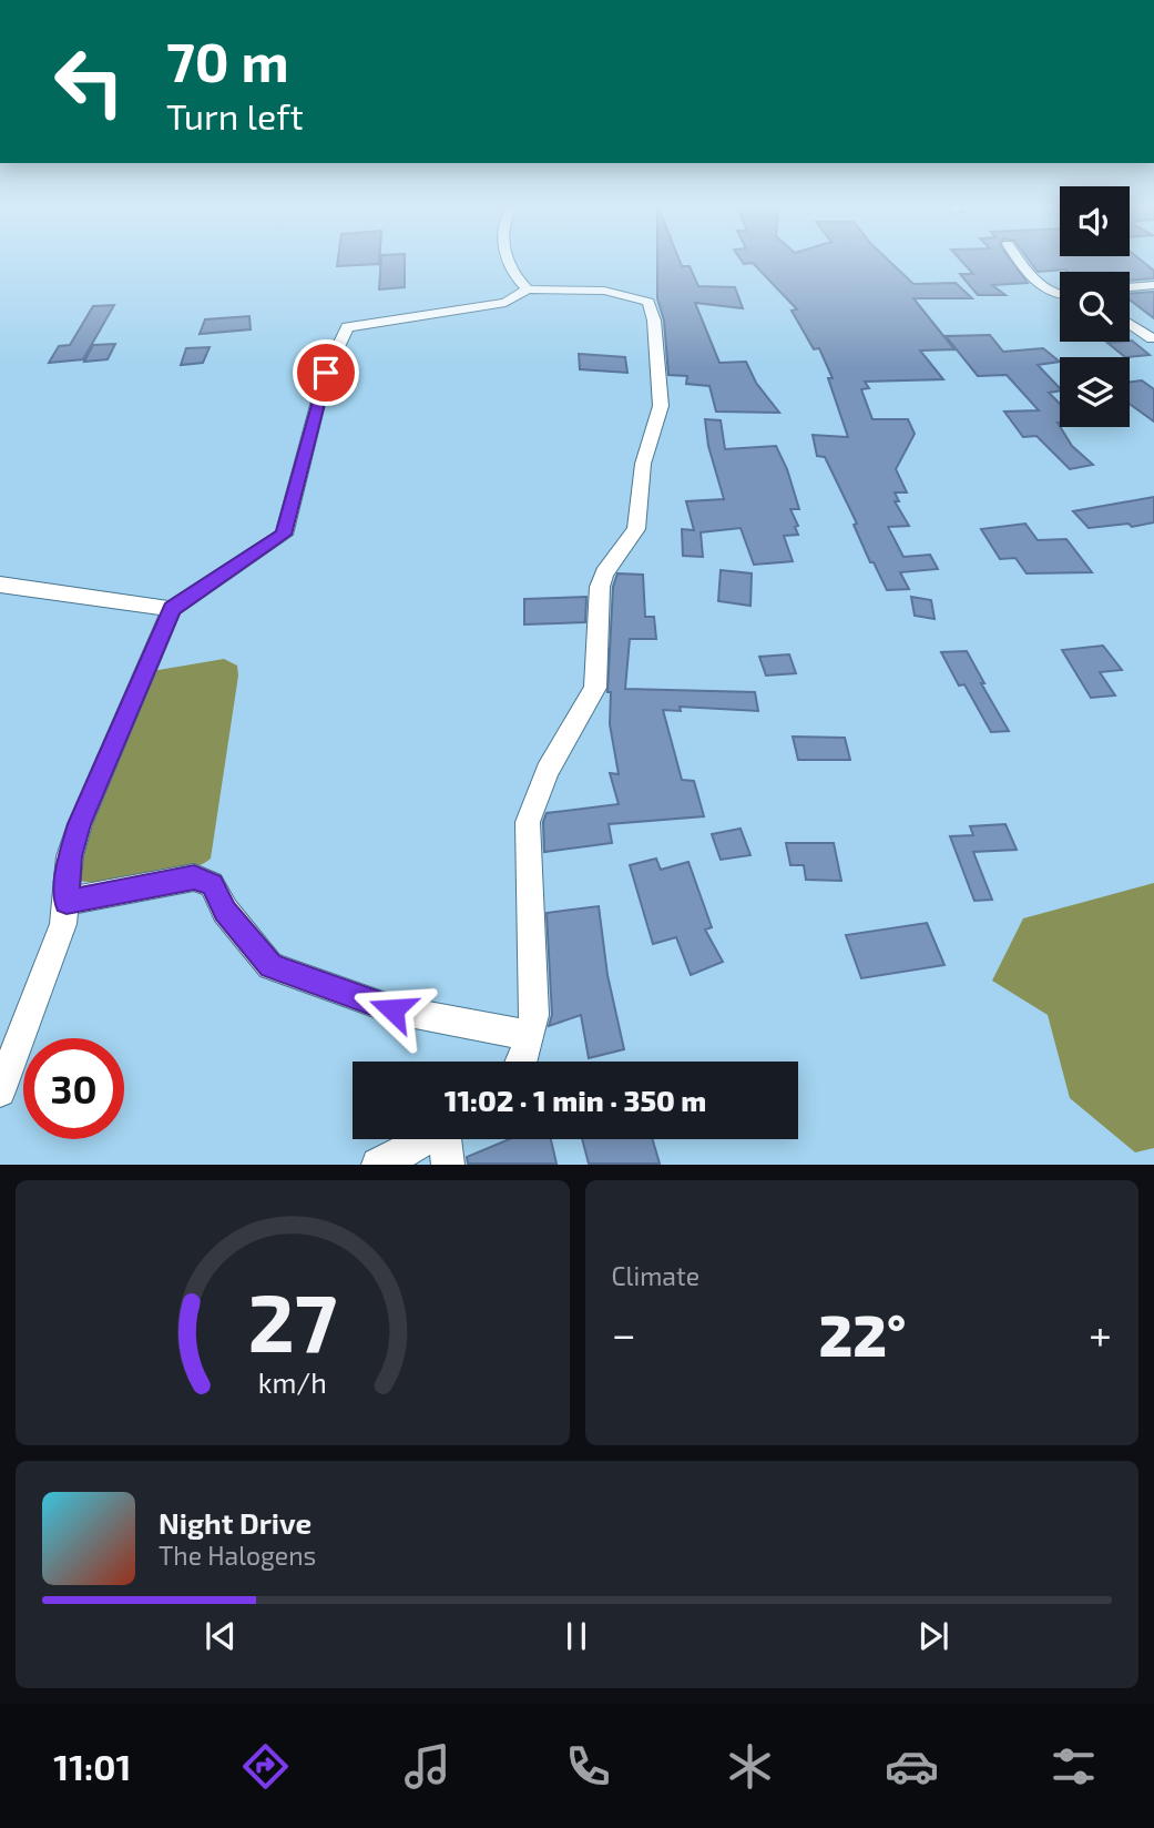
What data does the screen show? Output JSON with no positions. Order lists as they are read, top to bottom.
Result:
{
  "page": {
    "turn": ["70 m", "Turn left"],
    "limit": "30",
    "trip": "11:02 · 1 min · 350 m",
    "tile": "Climate",
    "heat": ["−", "22°", "+"],
    "song": ["Night Drive", "The Halogens"],
    "tabs": "11:01",
    "gauge": ["27", "km/h"]
  }
}
